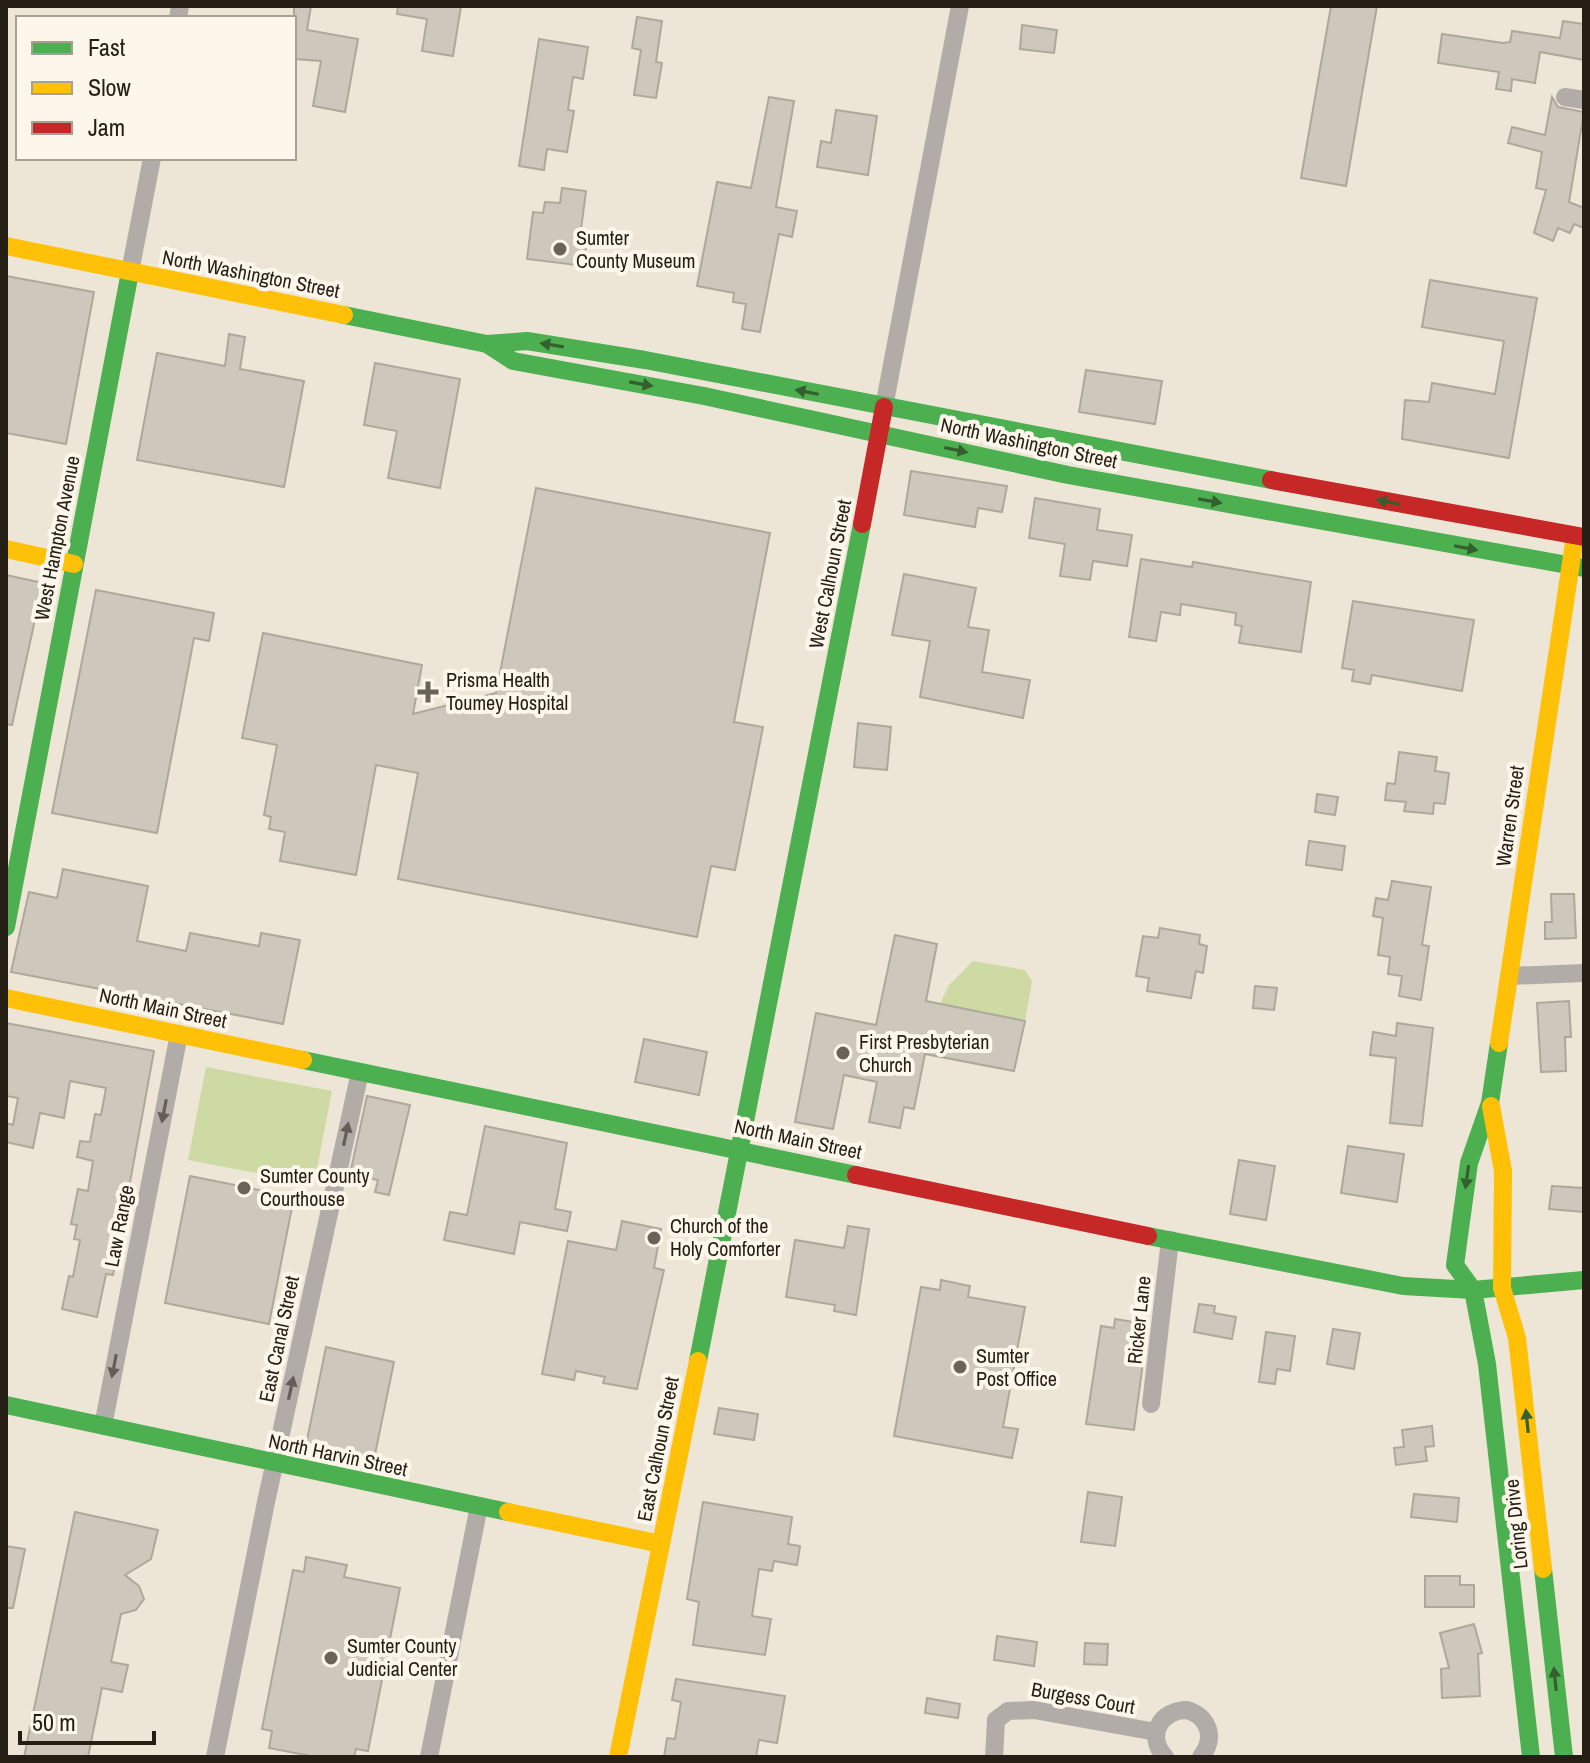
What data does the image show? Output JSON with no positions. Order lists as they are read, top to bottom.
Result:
{
  "streets": {
    "main road": [
      "North Washington Street",
      "West Hampton Avenue",
      "West Calhoun Street",
      "Warren Street",
      "North Main Street",
      "East Calhoun Street",
      "North Harvin Street",
      "Loring Drive"
    ],
    "street": [
      "Law Range",
      "Ricker Lane",
      "East Canal Street",
      "Burgess Court"
    ]
  },
  "crossings": [
    ["North Washington Street", "West Hampton Avenue"],
    ["North Washington Street", "West Calhoun Street"],
    ["North Washington Street", "Warren Street"],
    ["West Calhoun Street", "North Main Street"],
    ["West Calhoun Street", "East Calhoun Street"],
    ["Warren Street", "North Main Street"],
    ["Warren Street", "Loring Drive"],
    ["North Main Street", "Law Range"],
    ["North Main Street", "Ricker Lane"],
    ["North Main Street", "East Canal Street"],
    ["North Main Street", "East Calhoun Street"],
    ["North Main Street", "Loring Drive"],
    ["Law Range", "North Harvin Street"],
    ["East Canal Street", "North Harvin Street"],
    ["East Calhoun Street", "North Harvin Street"]
  ],
  "one_way": ["Law Range", "East Canal Street"],
  "places": {
    "other": [
      "Sumter County Museum",
      "First Presbyterian Church",
      "Sumter County Courthouse",
      "Church of the Holy Comforter",
      "Sumter Post Office",
      "Sumter County Judicial Center"
    ],
    "health": ["Prisma Health Toumey Hospital"]
  },
  "legend": ["Fast", "Slow", "Jam"],
  "scale_bar": "50 m"
}
